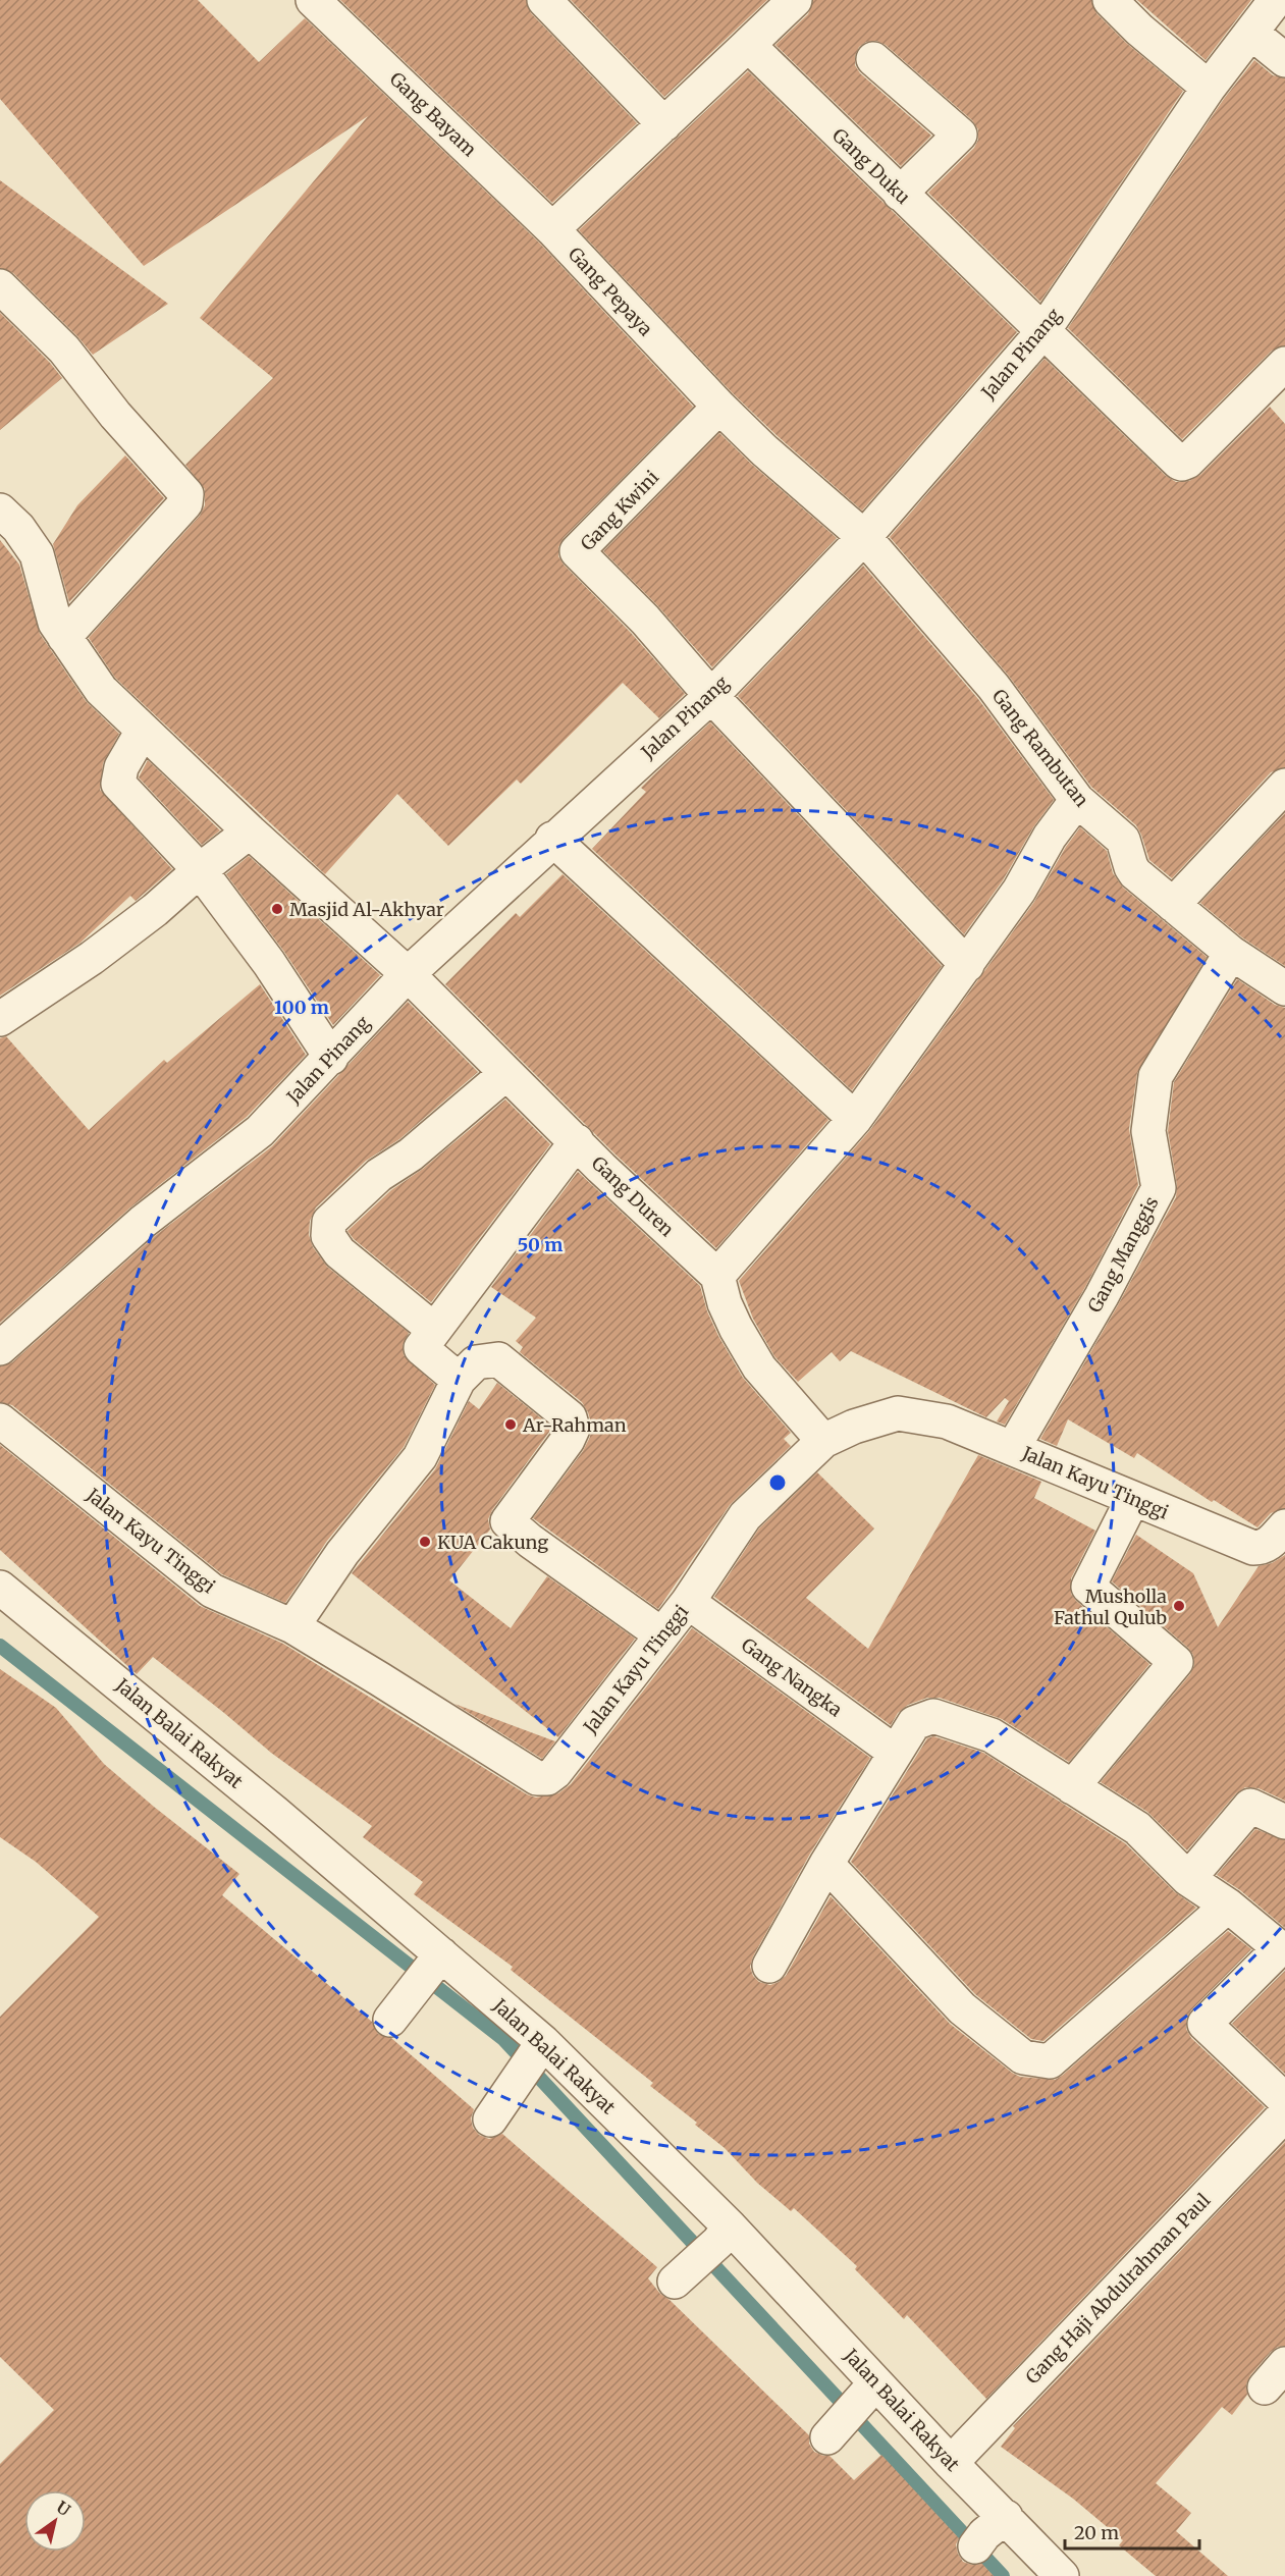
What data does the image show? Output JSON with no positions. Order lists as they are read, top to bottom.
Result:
{
  "streets": {
    "street": [
      "Gang Bayam",
      "Gang Duku",
      "Gang Pepaya",
      "Jalan Pinang",
      "Gang Kwini",
      "Gang Rambutan",
      "Gang Duren",
      "Gang Manggis",
      "Jalan Kayu Tinggi",
      "Gang Nangka",
      "Jalan Balai Rakyat",
      "Gang Haji Abdulrahman Paul"
    ]
  },
  "crossings": [
    ["Gang Bayam", "Gang Pepaya"],
    ["Gang Duku", "Jalan Pinang"],
    ["Gang Pepaya", "Jalan Pinang"],
    ["Gang Pepaya", "Gang Kwini"],
    ["Gang Pepaya", "Gang Rambutan"],
    ["Jalan Pinang", "Gang Kwini"],
    ["Jalan Pinang", "Gang Rambutan"],
    ["Jalan Pinang", "Gang Duren"],
    ["Gang Rambutan", "Gang Manggis"],
    ["Gang Manggis", "Jalan Kayu Tinggi"],
    ["Jalan Kayu Tinggi", "Gang Nangka"],
    ["Jalan Balai Rakyat", "Gang Haji Abdulrahman Paul"]
  ],
  "places": [
    "Masjid Al-Akhyar",
    "Ar-Rahman",
    "KUA Cakung",
    "Musholla Fathul Qulub"
  ],
  "scale_bar": "20 m",
  "north": "top right",
  "rings": ["100 m", "50 m"]
}
